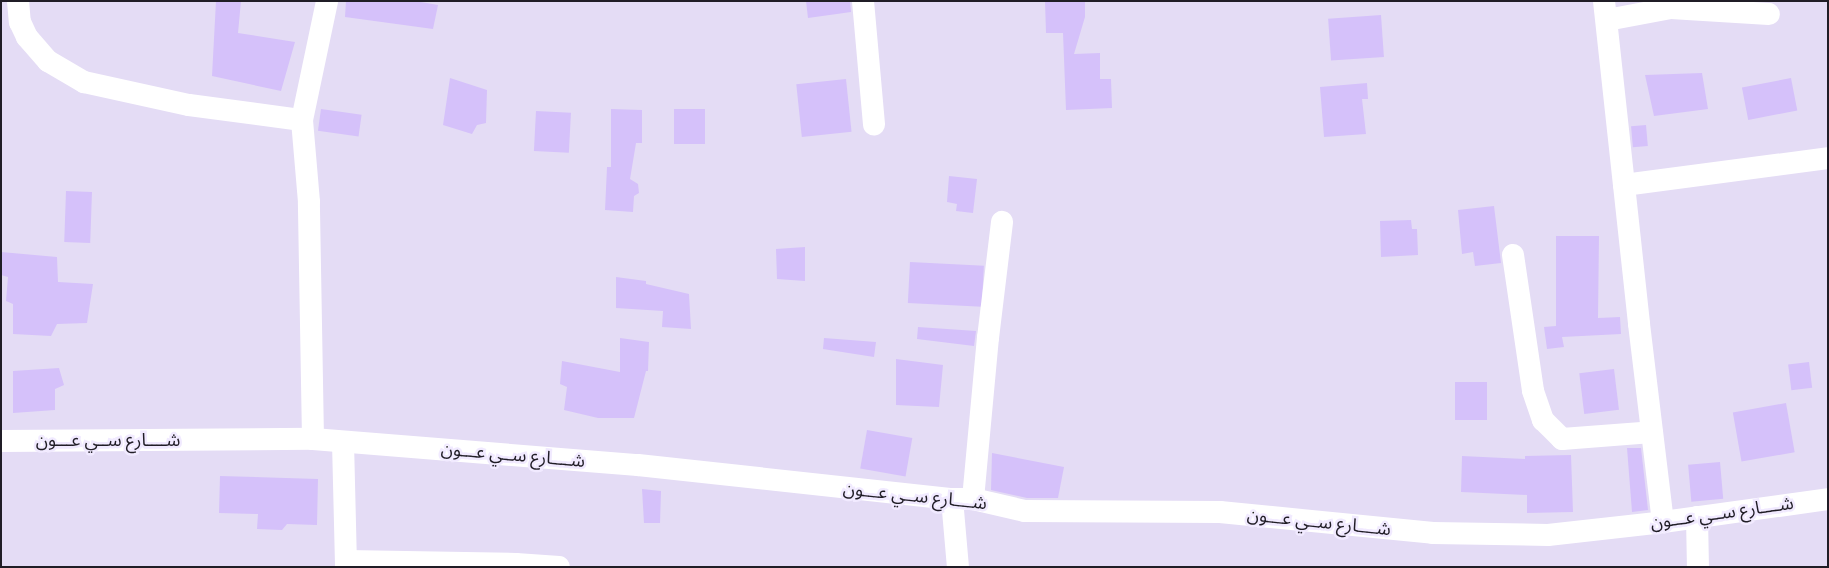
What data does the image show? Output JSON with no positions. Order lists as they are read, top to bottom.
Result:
{
  "streets": {
    "street": ["شــــارع ســي عـــون"]
  }
}
